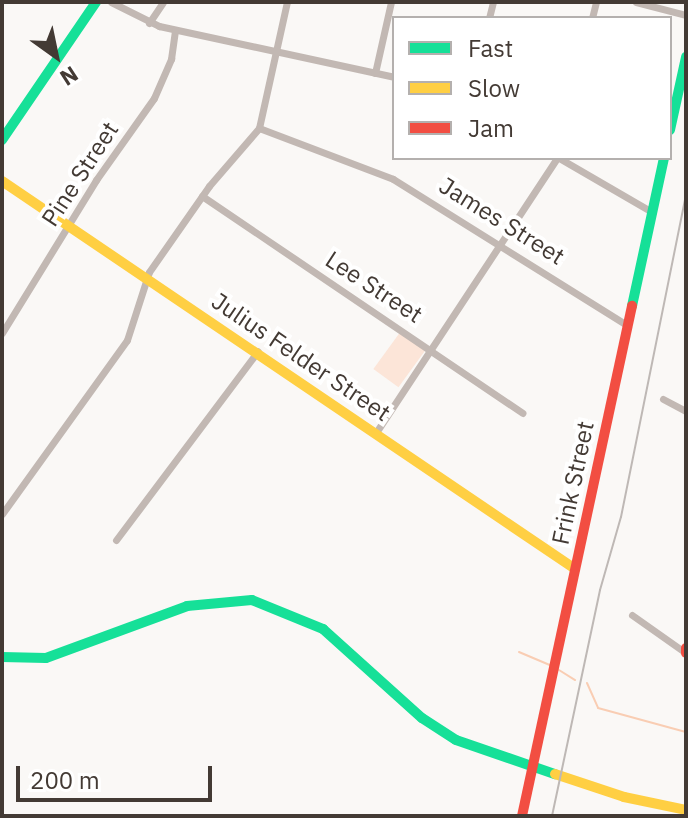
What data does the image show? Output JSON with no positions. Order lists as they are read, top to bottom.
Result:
{
  "streets": {
    "main road": ["Julius Felder Street", "Frink Street"],
    "street": ["Pine Street", "James Street", "Lee Street"]
  },
  "crossings": [
    ["Pine Street", "Julius Felder Street"],
    ["James Street", "Frink Street"],
    ["Julius Felder Street", "Frink Street"]
  ],
  "legend": ["Fast", "Slow", "Jam"],
  "scale_bar": "200 m",
  "north": "bottom right"
}
